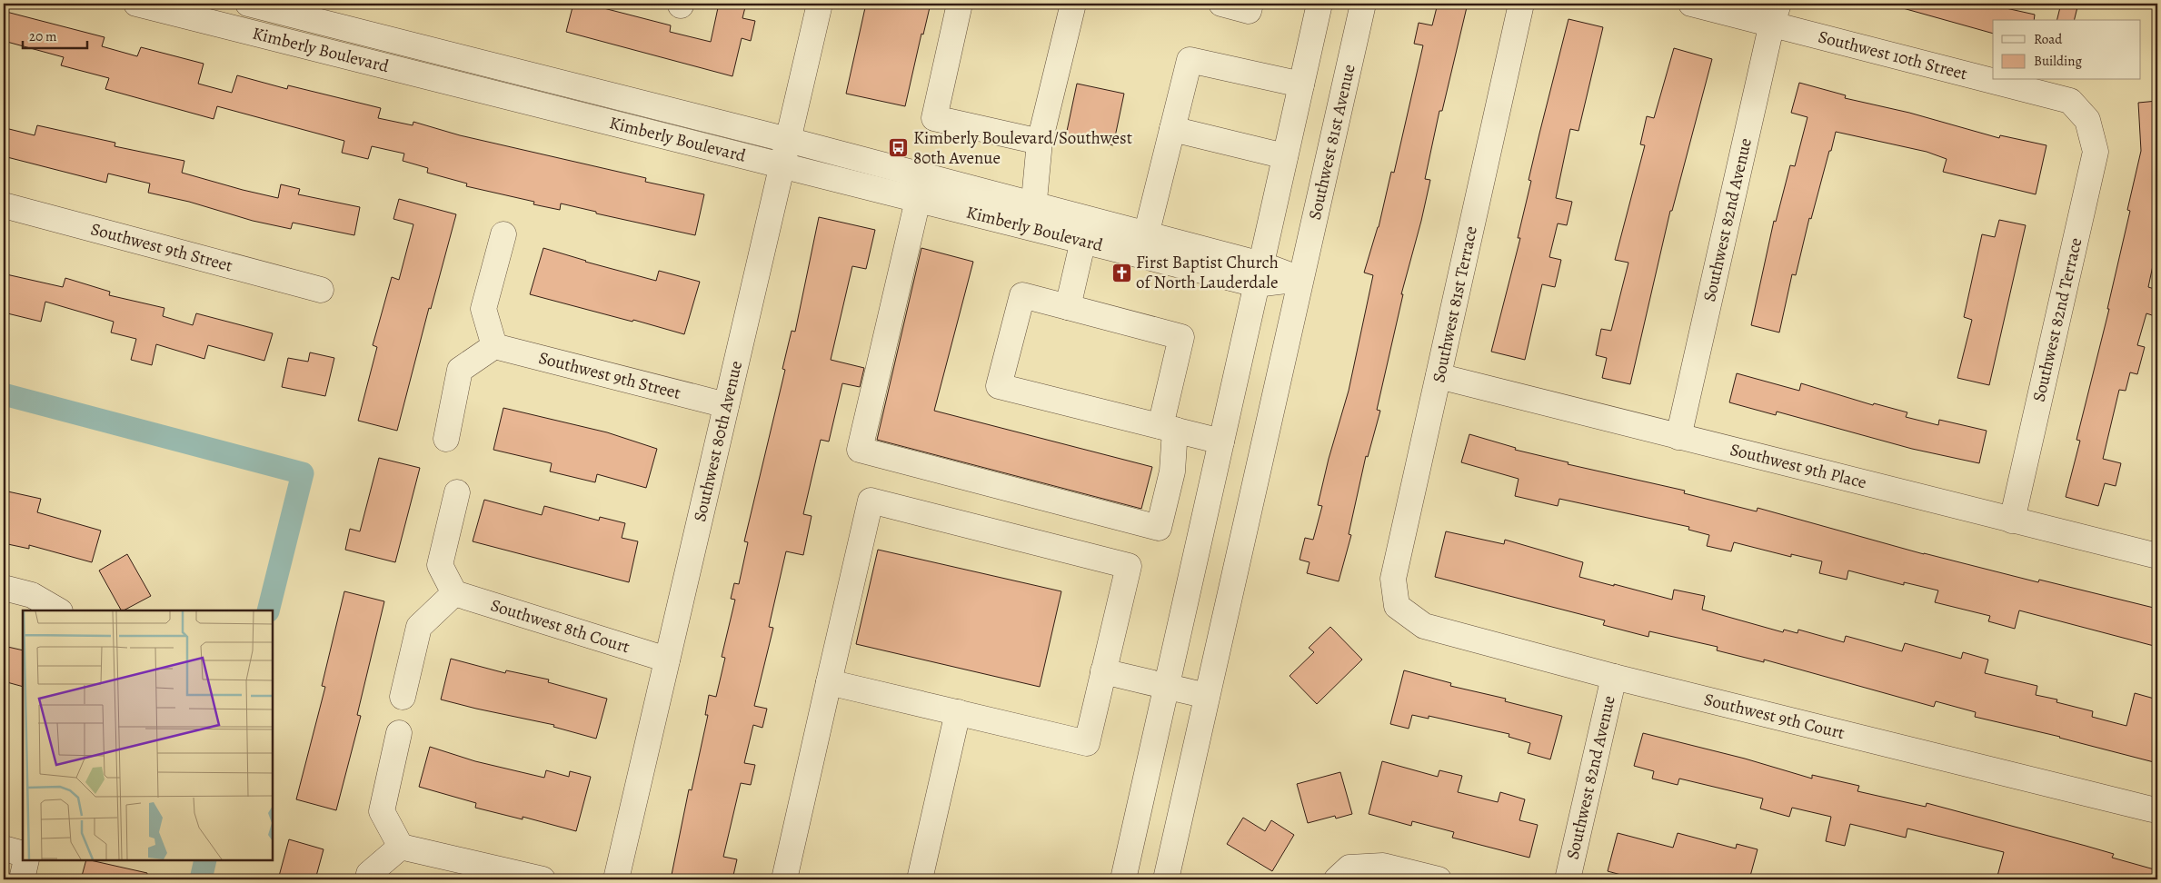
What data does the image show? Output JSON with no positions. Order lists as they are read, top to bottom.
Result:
{
  "streets": {
    "street": [
      "Kimberly Boulevard",
      "Southwest 10th Street",
      "Southwest 81st Avenue",
      "Southwest 82nd Avenue",
      "Southwest 9th Street",
      "Southwest 81st Terrace",
      "Southwest 82nd Terrace",
      "Southwest 80th Avenue",
      "Southwest 9th Place",
      "Southwest 8th Court",
      "Southwest 9th Court"
    ]
  },
  "crossings": [
    ["Kimberly Boulevard", "Southwest 81st Avenue"],
    ["Kimberly Boulevard", "Southwest 80th Avenue"],
    ["Southwest 10th Street", "Southwest 82nd Avenue"],
    ["Southwest 10th Street", "Southwest 82nd Terrace"],
    ["Southwest 82nd Avenue", "Southwest 9th Place"],
    ["Southwest 82nd Avenue", "Southwest 9th Court"],
    ["Southwest 9th Street", "Southwest 80th Avenue"],
    ["Southwest 81st Terrace", "Southwest 9th Place"],
    ["Southwest 81st Terrace", "Southwest 9th Court"],
    ["Southwest 82nd Terrace", "Southwest 9th Place"],
    ["Southwest 80th Avenue", "Southwest 8th Court"]
  ],
  "places": {
    "bus stop": ["Kimberly Boulevard/Southwest 80th Avenue"],
    "church": ["First Baptist Church of North Lauderdale"]
  },
  "legend": ["Road", "Building"],
  "scale_bar": "20 m"
}
